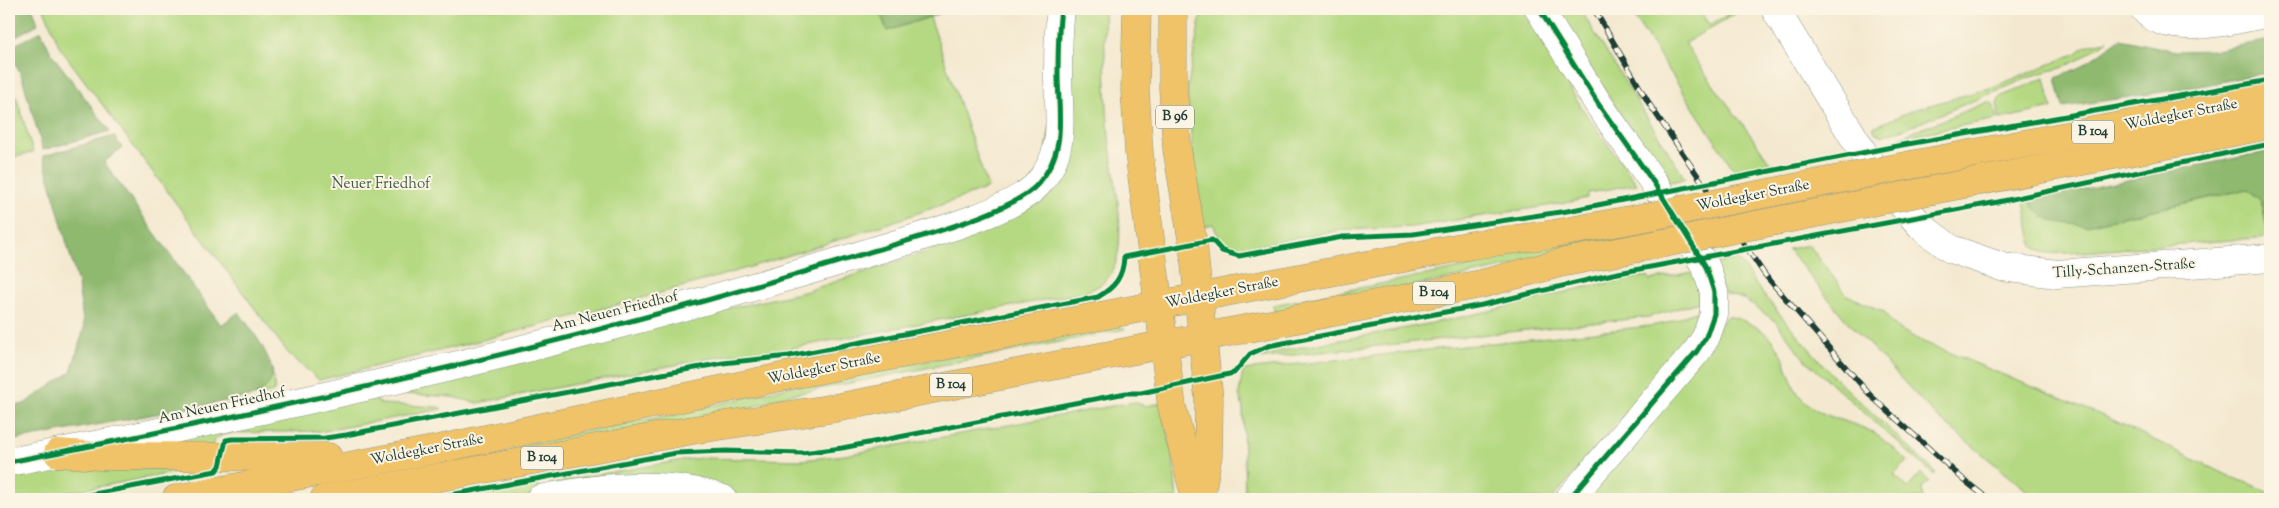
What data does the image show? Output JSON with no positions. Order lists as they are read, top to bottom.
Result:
{
  "streets": {
    "main road": ["Woldegker Straße", "B 96", "B 104"],
    "street": ["Tilly-Schanzen-Straße", "Am Neuen Friedhof"]
  },
  "crossings": [
    ["Woldegker Straße", "B 96"]
  ],
  "parks": ["Neuer Friedhof"]
}
